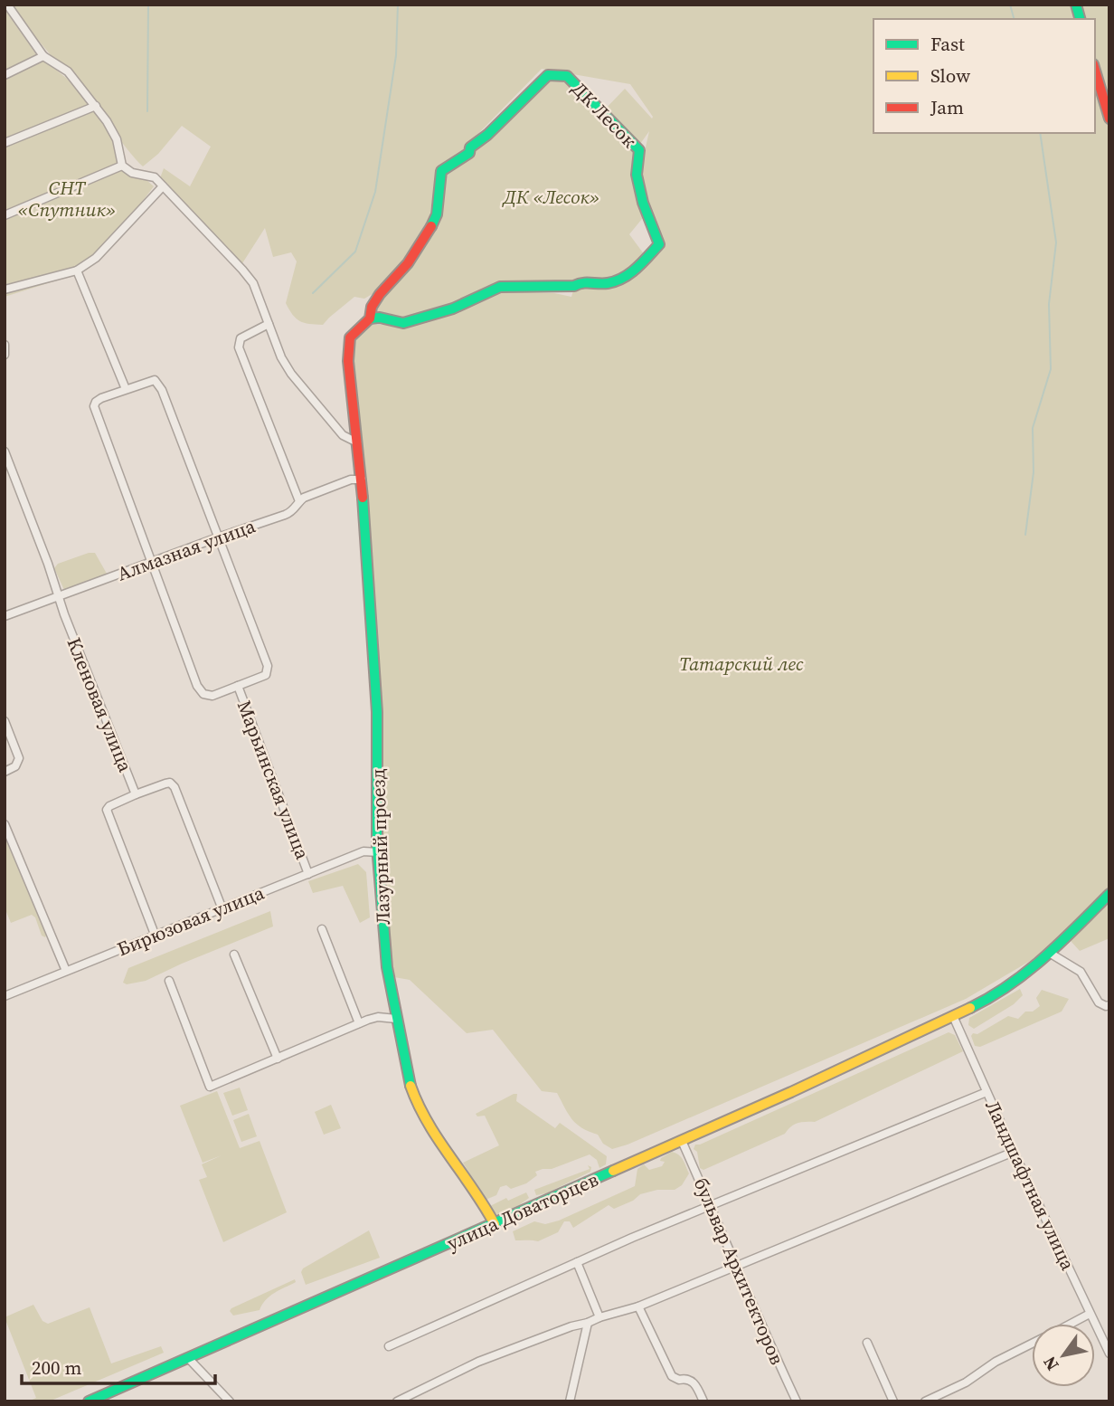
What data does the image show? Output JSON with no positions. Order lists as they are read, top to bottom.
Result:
{
  "streets": {
    "street": [
      "ДК Лесок",
      "Алмазная улица",
      "Кленовая улица",
      "Марьинская улица",
      "Лазурный проезд",
      "Бирюзовая улица",
      "Ландшафтная улица",
      "улица Доваторцев",
      "бульвар Архитекторов"
    ]
  },
  "crossings": [
    ["ДК Лесок", "Лазурный проезд"],
    ["Алмазная улица", "Кленовая улица"],
    ["Алмазная улица", "Марьинская улица"],
    ["Алмазная улица", "Лазурный проезд"],
    ["Кленовая улица", "Бирюзовая улица"],
    ["Марьинская улица", "Бирюзовая улица"],
    ["Лазурный проезд", "Бирюзовая улица"],
    ["Лазурный проезд", "улица Доваторцев"],
    ["Ландшафтная улица", "улица Доваторцев"],
    ["улица Доваторцев", "бульвар Архитекторов"]
  ],
  "parks": ["СНТ «Спутник»", "ДК «Лесок»", "Татарский лес"],
  "legend": ["Fast", "Slow", "Jam"],
  "scale_bar": "200 m",
  "north": "bottom left"
}
